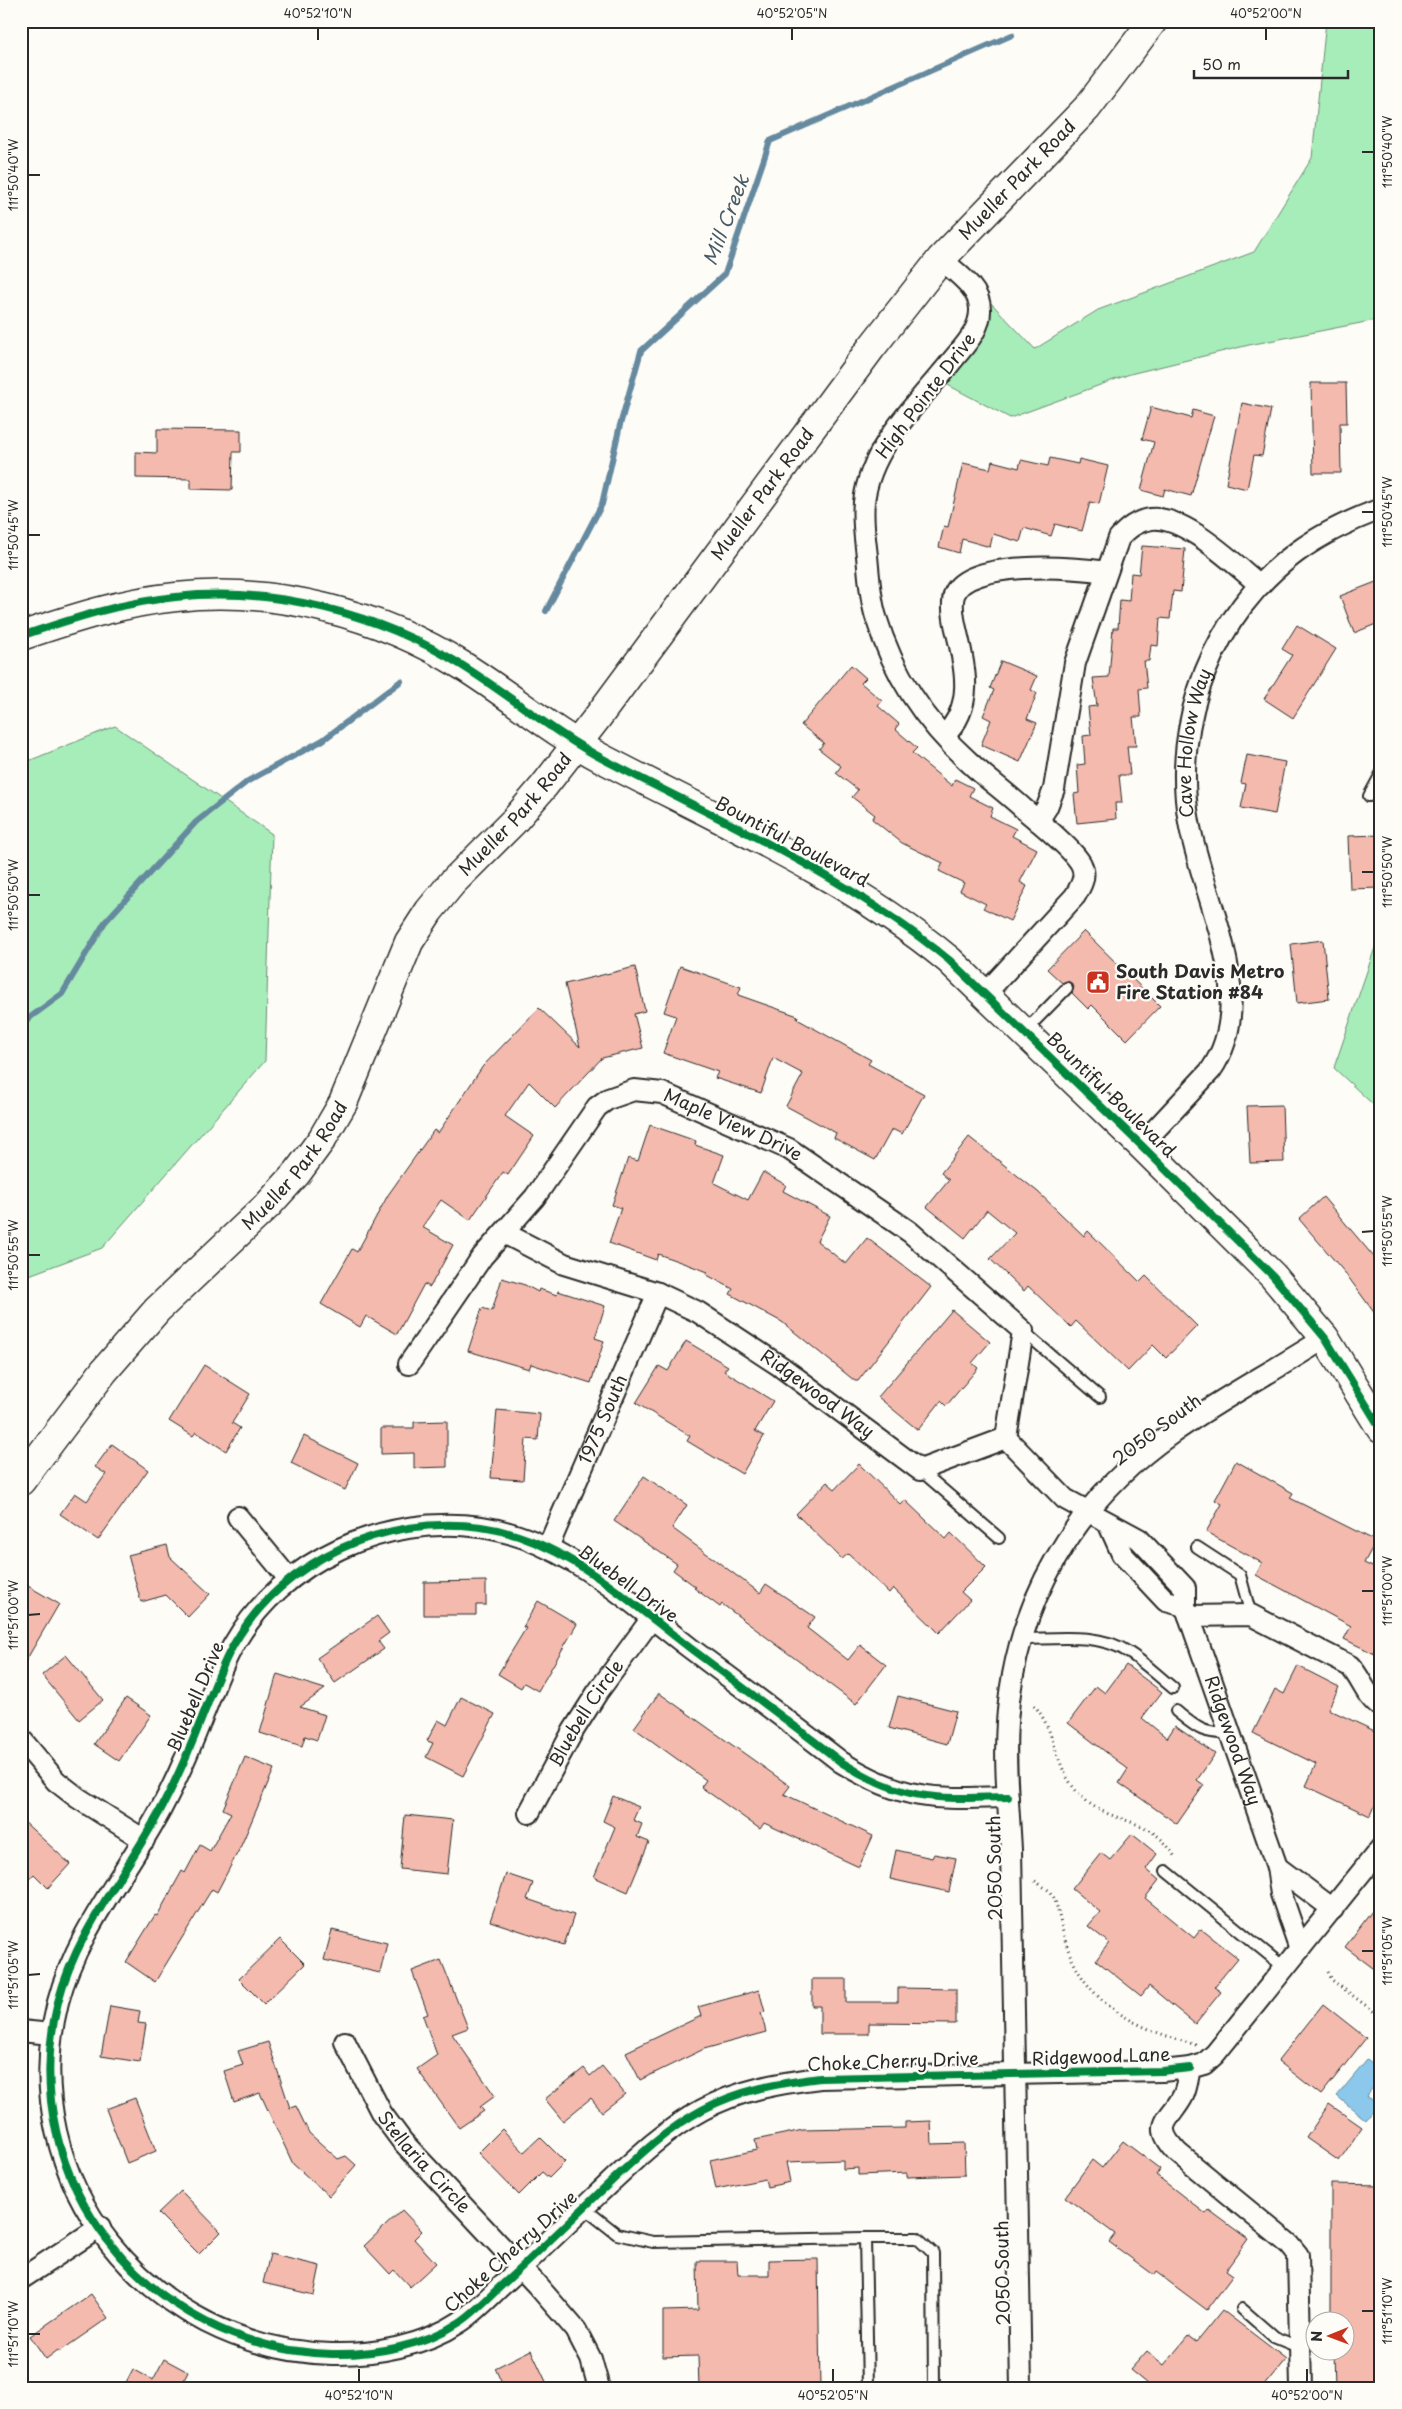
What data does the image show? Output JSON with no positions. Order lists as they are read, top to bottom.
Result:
{
  "streets": {
    "main road": ["Mueller Park Road", "Bountiful Boulevard"],
    "street": [
      "High Pointe Drive",
      "Cave Hollow Way",
      "Maple View Drive",
      "Ridgewood Way",
      "1975 South",
      "2050 South",
      "Bluebell Drive",
      "Bluebell Circle",
      "Ridgewood Lane",
      "Choke Cherry Drive",
      "Stellaria Circle"
    ]
  },
  "crossings": [
    ["Mueller Park Road", "High Pointe Drive"],
    ["Mueller Park Road", "Bountiful Boulevard"],
    ["High Pointe Drive", "Bountiful Boulevard"],
    ["Cave Hollow Way", "Bountiful Boulevard"],
    ["Bountiful Boulevard", "2050 South"],
    ["Maple View Drive", "Ridgewood Way"],
    ["Ridgewood Way", "1975 South"],
    ["Ridgewood Way", "2050 South"],
    ["Ridgewood Way", "Ridgewood Lane"],
    ["1975 South", "Bluebell Drive"],
    ["2050 South", "Bluebell Drive"],
    ["2050 South", "Ridgewood Lane"],
    ["2050 South", "Choke Cherry Drive"],
    ["Bluebell Drive", "Bluebell Circle"],
    ["Bluebell Drive", "Choke Cherry Drive"],
    ["Ridgewood Lane", "Choke Cherry Drive"],
    ["Choke Cherry Drive", "Stellaria Circle"]
  ],
  "water": ["Mill Creek"],
  "places": {
    "public building": ["South Davis Metro Fire Station #84"]
  },
  "scale_bar": "50 m",
  "north": "left",
  "coordinates": [
    "40°52'10\"N",
    "40°52'05\"N",
    "40°52'00\"N",
    "111°50'40\"W",
    "111°50'45\"W",
    "111°50'50\"W",
    "111°50'55\"W",
    "111°51'00\"W",
    "111°51'05\"W",
    "111°51'10\"W"
  ]
}
